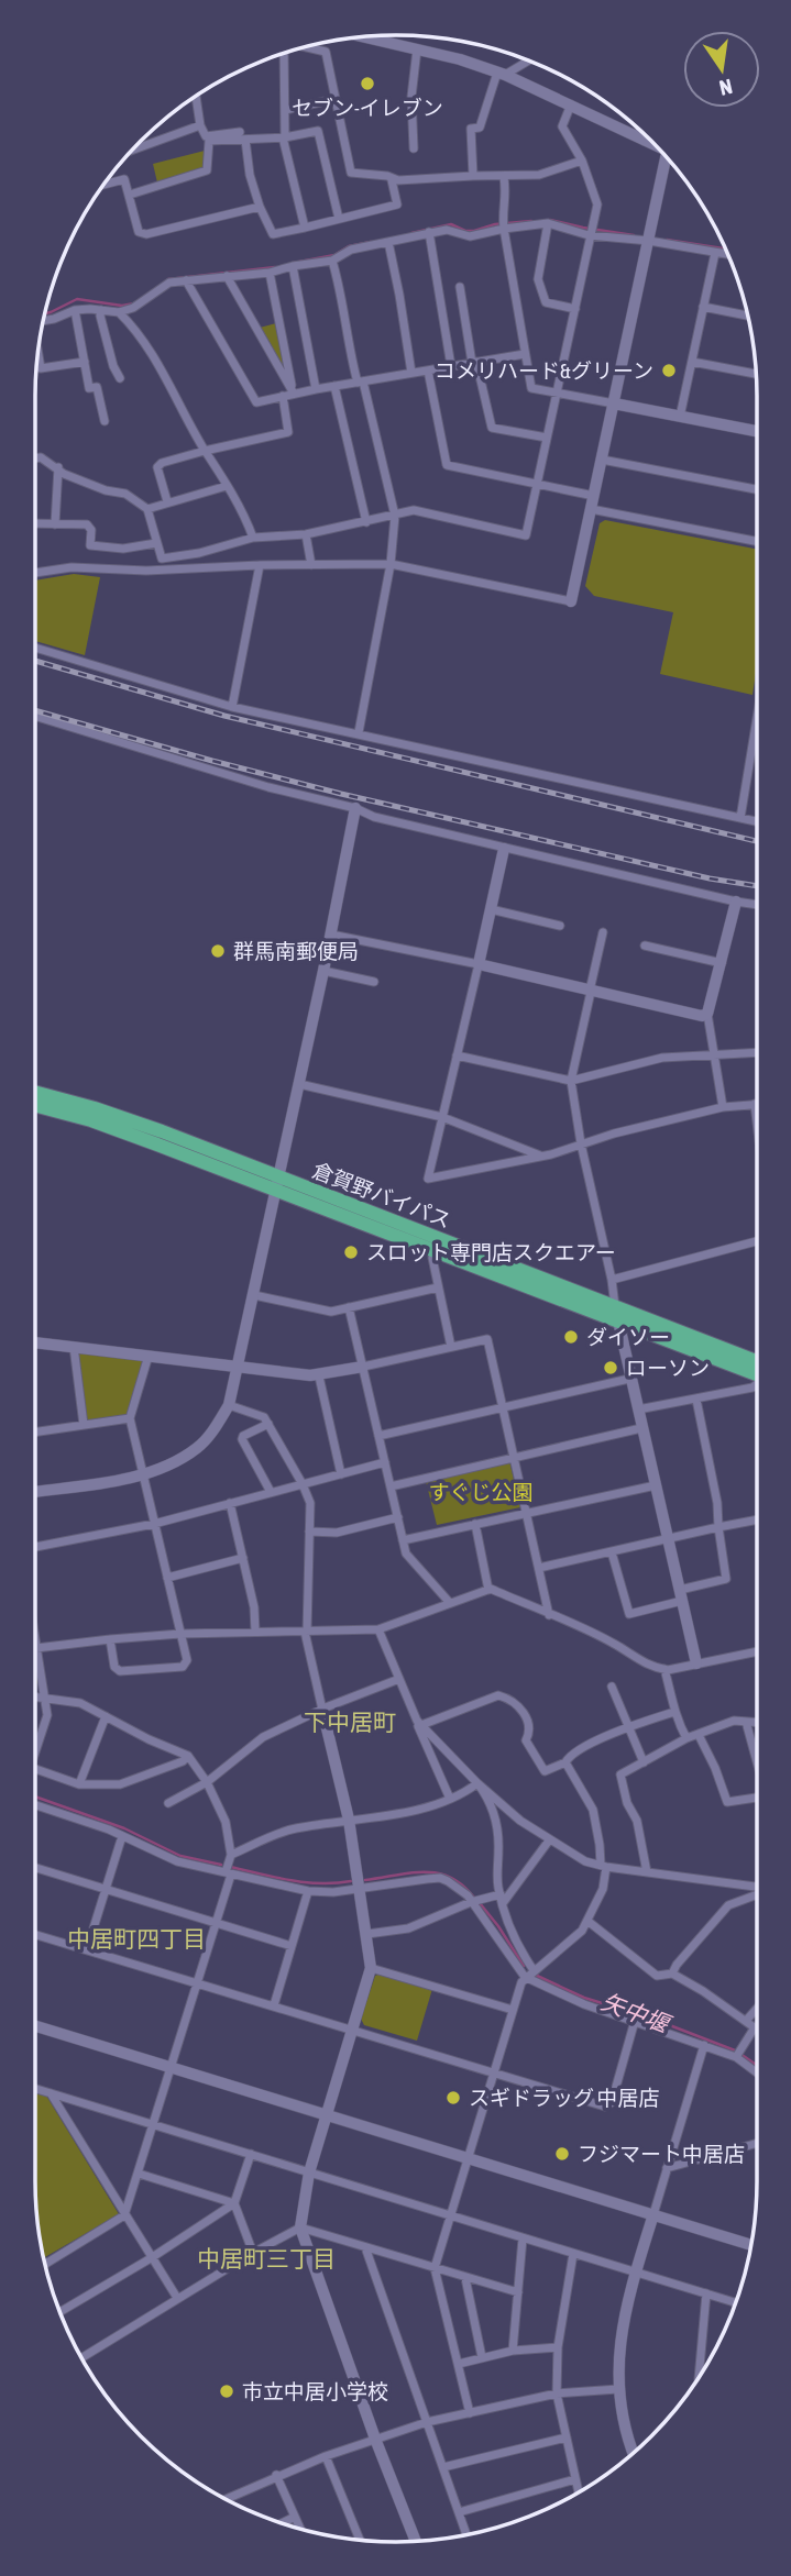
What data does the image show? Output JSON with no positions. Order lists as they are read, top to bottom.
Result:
{
  "streets": {
    "highway": ["倉賀野バイパス"]
  },
  "districts": ["下中居町", "中居町四丁目", "中居町三丁目"],
  "water": ["矢中堰"],
  "parks": ["すぐじ公園"],
  "places": [
    "セブン-イレブン",
    "コメリハード&グリーン",
    "群馬南郵便局",
    "スロット専門店スクエアー",
    "ダイソー",
    "ローソン",
    "スギドラッグ 中居店",
    "フジマート中居店",
    "市立中居小学校"
  ],
  "north": "bottom"
}
